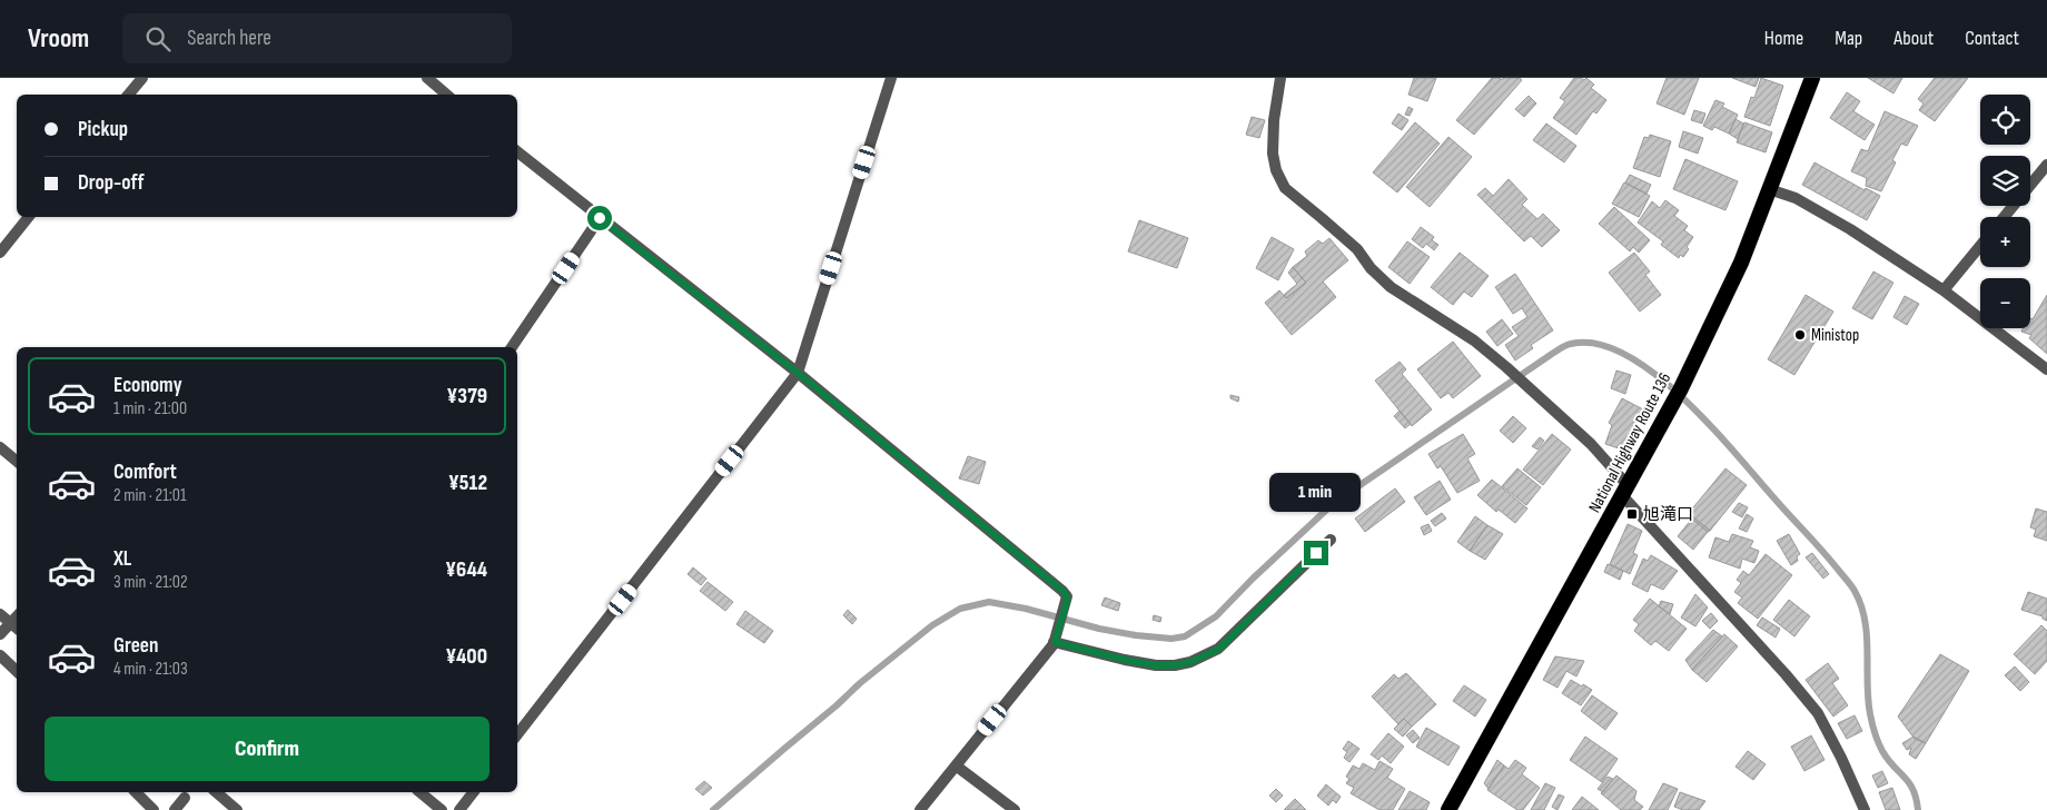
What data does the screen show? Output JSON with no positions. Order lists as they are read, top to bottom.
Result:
{
  "streets": {
    "highway": ["National Highway Route 136"]
  },
  "places": {
    "other": ["Ministop"],
    "transit": ["旭滝口"]
  },
  "page": {
    "header": "Vroom",
    "search": "Search here",
    "nav": [
      "Home",
      "Map",
      "About",
      "Contact"
    ],
    "map_buttons": ["+", "−"],
    "banner": ["Pickup", "Drop-off"],
    "list": [
      {
        "name": "Economy",
        "note": "1 min · 21:00",
        "value": "¥379"
      },
      {
        "name": "Comfort",
        "note": "2 min · 21:01",
        "value": "¥512"
      },
      {
        "name": "XL",
        "note": "3 min · 21:02",
        "value": "¥644"
      },
      {
        "name": "Green",
        "note": "4 min · 21:03",
        "value": "¥400"
      }
    ],
    "bubble": "1 min",
    "buttons": "Confirm"
  }
}
